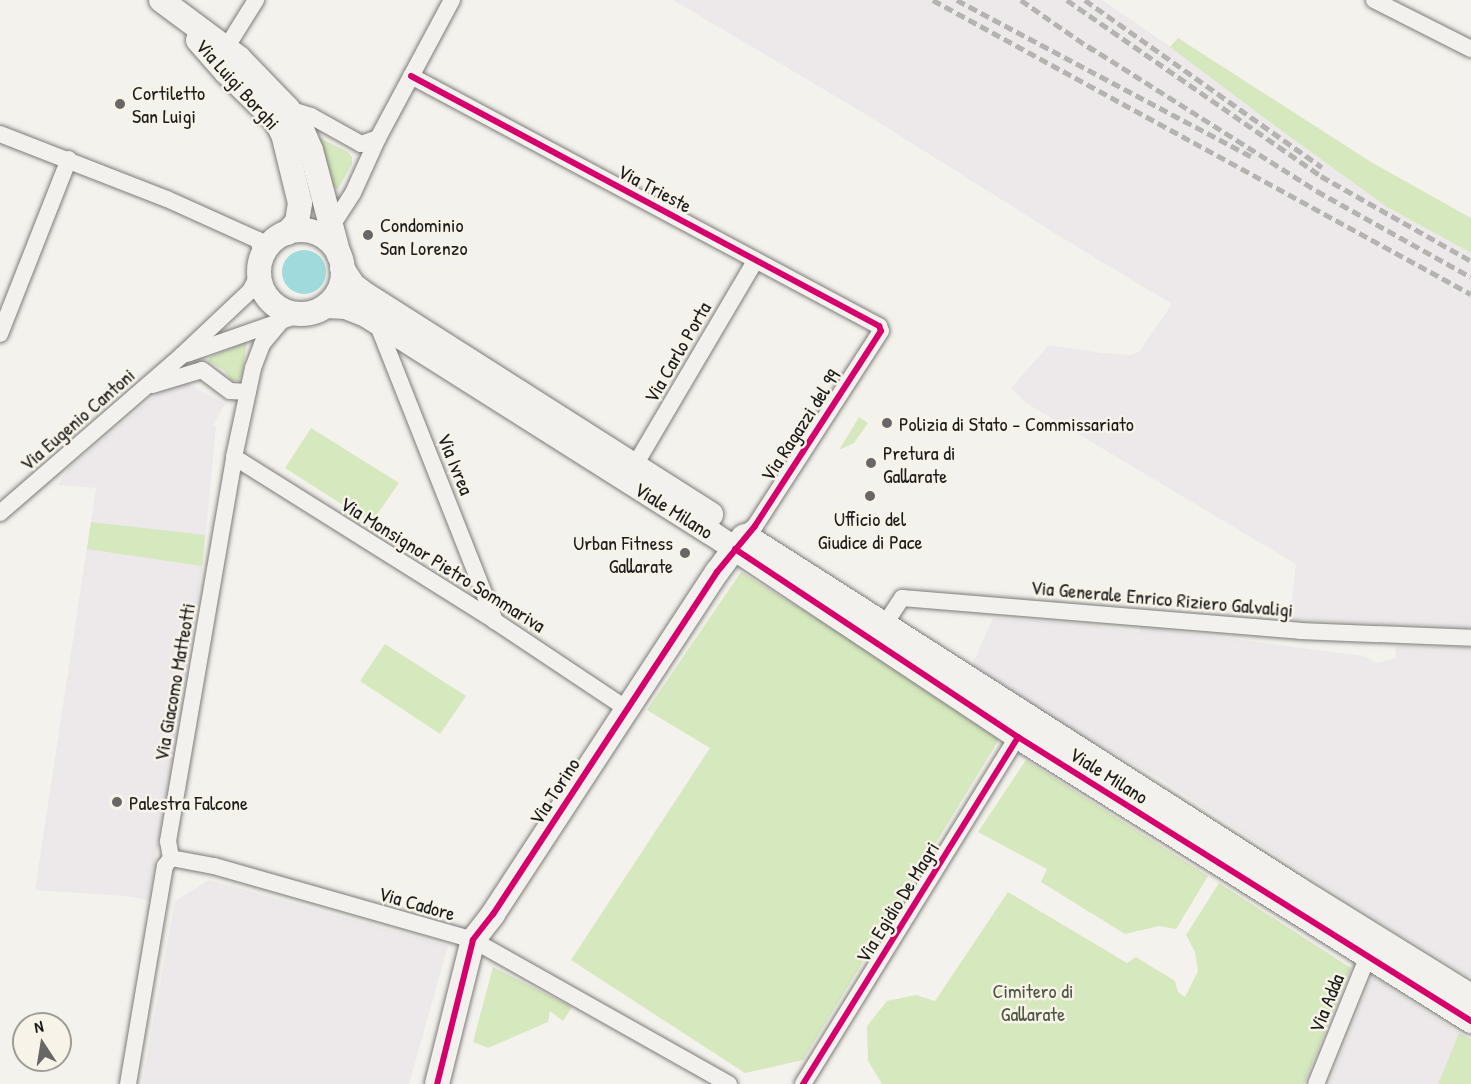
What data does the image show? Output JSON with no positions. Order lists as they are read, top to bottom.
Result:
{
  "streets": {
    "street": [
      "Via Luigi Borghi",
      "Via Trieste",
      "Via Carlo Porta",
      "Via Eugenio Cantoni",
      "Via Ragazzi del 99",
      "Via Ivrea",
      "Viale Milano",
      "Via Monsignor Pietro Sommariva",
      "Via Generale Enrico Riziero Galvaligi",
      "Via Giacomo Matteotti",
      "Via Torino",
      "Via Egidio De Magri",
      "Via Cadore",
      "Via Adda"
    ]
  },
  "crossings": [
    ["Via Luigi Borghi", "Via Eugenio Cantoni"],
    ["Via Luigi Borghi", "Viale Milano"],
    ["Via Luigi Borghi", "Via Giacomo Matteotti"],
    ["Via Trieste", "Via Carlo Porta"],
    ["Via Trieste", "Via Ragazzi del 99"],
    ["Via Carlo Porta", "Viale Milano"],
    ["Via Eugenio Cantoni", "Viale Milano"],
    ["Via Eugenio Cantoni", "Via Giacomo Matteotti"],
    ["Via Ragazzi del 99", "Viale Milano"],
    ["Via Ragazzi del 99", "Via Torino"],
    ["Via Ivrea", "Viale Milano"],
    ["Via Ivrea", "Via Monsignor Pietro Sommariva"],
    ["Viale Milano", "Via Generale Enrico Riziero Galvaligi"],
    ["Viale Milano", "Via Giacomo Matteotti"],
    ["Viale Milano", "Via Torino"],
    ["Viale Milano", "Via Egidio De Magri"],
    ["Viale Milano", "Via Adda"],
    ["Via Monsignor Pietro Sommariva", "Via Giacomo Matteotti"],
    ["Via Monsignor Pietro Sommariva", "Via Torino"],
    ["Via Giacomo Matteotti", "Via Cadore"],
    ["Via Torino", "Via Cadore"]
  ],
  "parks": ["Cimitero di Gallarate"],
  "places": [
    "Cortiletto San Luigi",
    "Condominio San Lorenzo",
    "Polizia di Stato - Commissariato",
    "Pretura di Gallarate",
    "Ufficio del Giudice di Pace",
    "Urban Fitness Gallarate",
    "Palestra Falcone"
  ],
  "north": "top"
}
